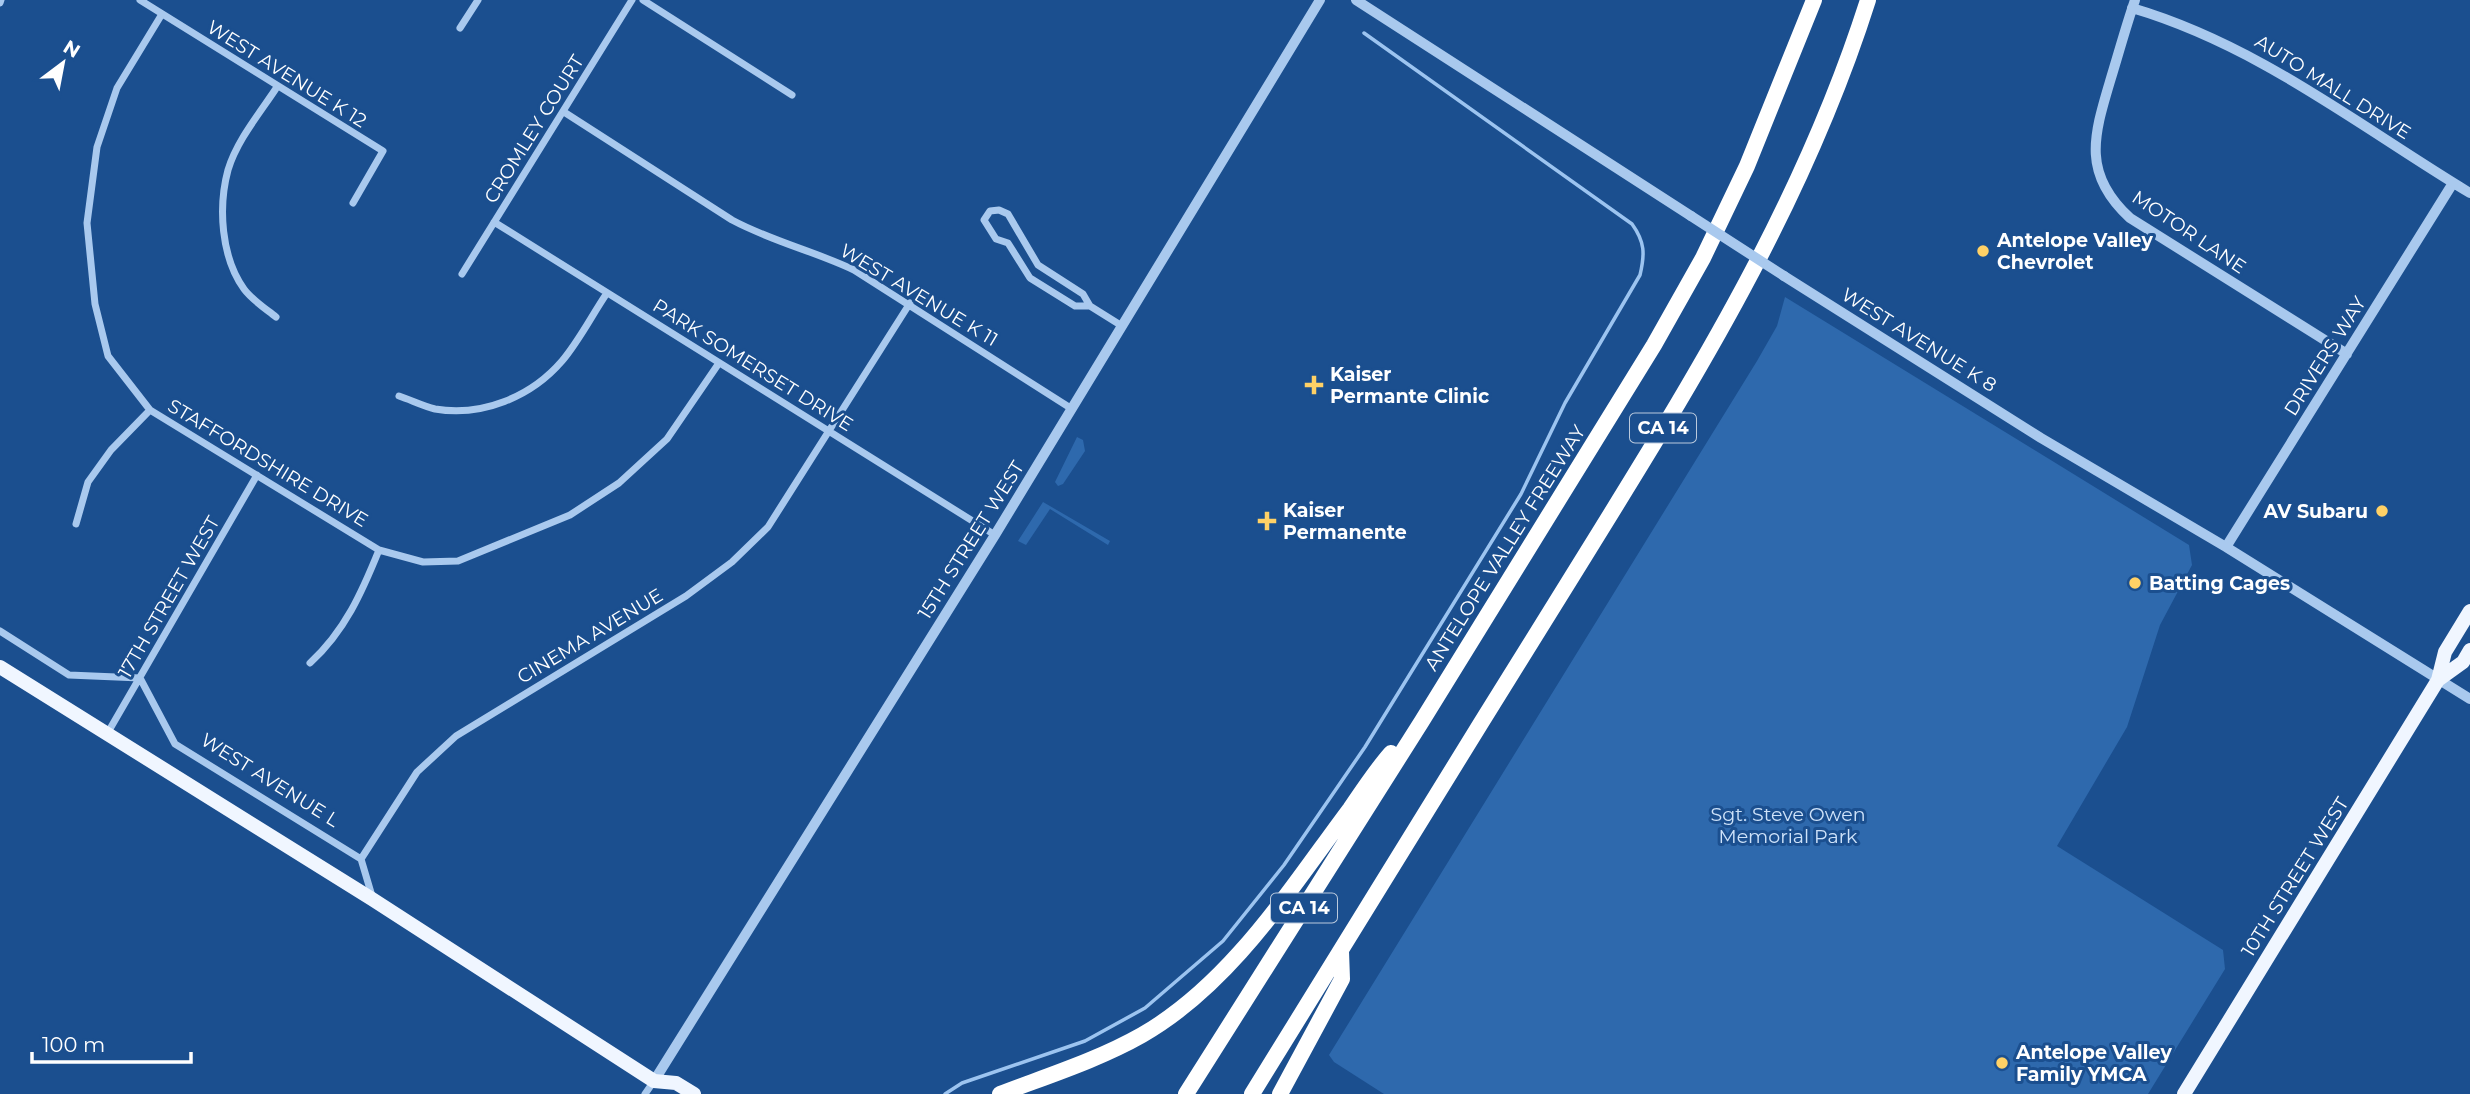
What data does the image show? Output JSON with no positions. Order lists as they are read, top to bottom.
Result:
{
  "streets": {
    "highway": ["CA 14", "ANTELOPE VALLEY FREEWAY"],
    "main road": ["10TH STREET WEST"],
    "street": [
      "WEST AVENUE K 12",
      "AUTO MALL DRIVE",
      "CROMLEY COURT",
      "MOTOR LANE",
      "WEST AVENUE K 11",
      "WEST AVENUE K 8",
      "DRIVERS WAY",
      "PARK SOMERSET DRIVE",
      "STAFFORDSHIRE DRIVE",
      "15TH STREET WEST",
      "17TH STREET WEST",
      "CINEMA AVENUE",
      "WEST AVENUE L"
    ]
  },
  "crossings": [
    ["WEST AVENUE K 12", "STAFFORDSHIRE DRIVE"],
    ["AUTO MALL DRIVE", "MOTOR LANE"],
    ["AUTO MALL DRIVE", "DRIVERS WAY"],
    ["CROMLEY COURT", "WEST AVENUE K 11"],
    ["CROMLEY COURT", "PARK SOMERSET DRIVE"],
    ["MOTOR LANE", "DRIVERS WAY"],
    ["WEST AVENUE K 11", "15TH STREET WEST"],
    ["WEST AVENUE K 11", "CINEMA AVENUE"],
    ["WEST AVENUE K 8", "DRIVERS WAY"],
    ["WEST AVENUE K 8", "10TH STREET WEST"],
    ["PARK SOMERSET DRIVE", "STAFFORDSHIRE DRIVE"],
    ["PARK SOMERSET DRIVE", "15TH STREET WEST"],
    ["PARK SOMERSET DRIVE", "CINEMA AVENUE"],
    ["STAFFORDSHIRE DRIVE", "17TH STREET WEST"],
    ["17TH STREET WEST", "WEST AVENUE L"],
    ["CINEMA AVENUE", "WEST AVENUE L"]
  ],
  "parks": ["Sgt. Steve Owen Memorial Park"],
  "places": {
    "other": [
      "Antelope Valley Chevrolet",
      "AV Subaru",
      "Batting Cages",
      "Antelope Valley Family YMCA"
    ],
    "health": ["Kaiser Permante Clinic", "Kaiser Permanente"]
  },
  "scale_bar": "100 m",
  "north": "top right"
}
